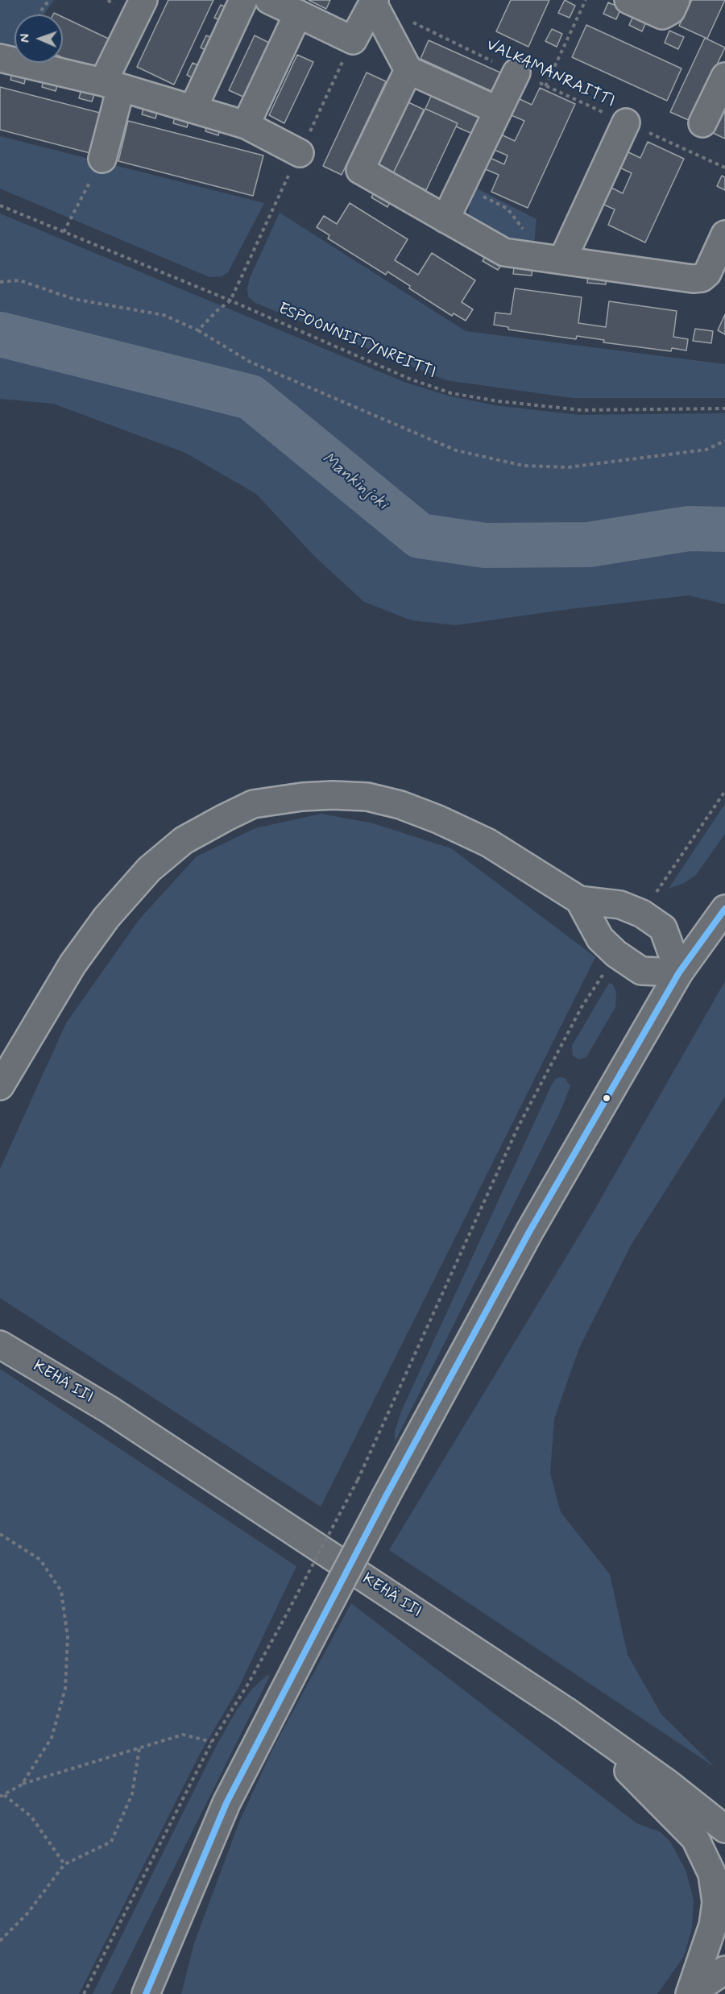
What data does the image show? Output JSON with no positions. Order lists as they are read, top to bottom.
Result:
{
  "streets": {
    "main road": ["KEHÄ III"],
    "path": ["VALKAMANRAITTI", "ESPOONNIITYNREITTI"]
  },
  "water": ["Mankinjoki"],
  "north": "left"
}
